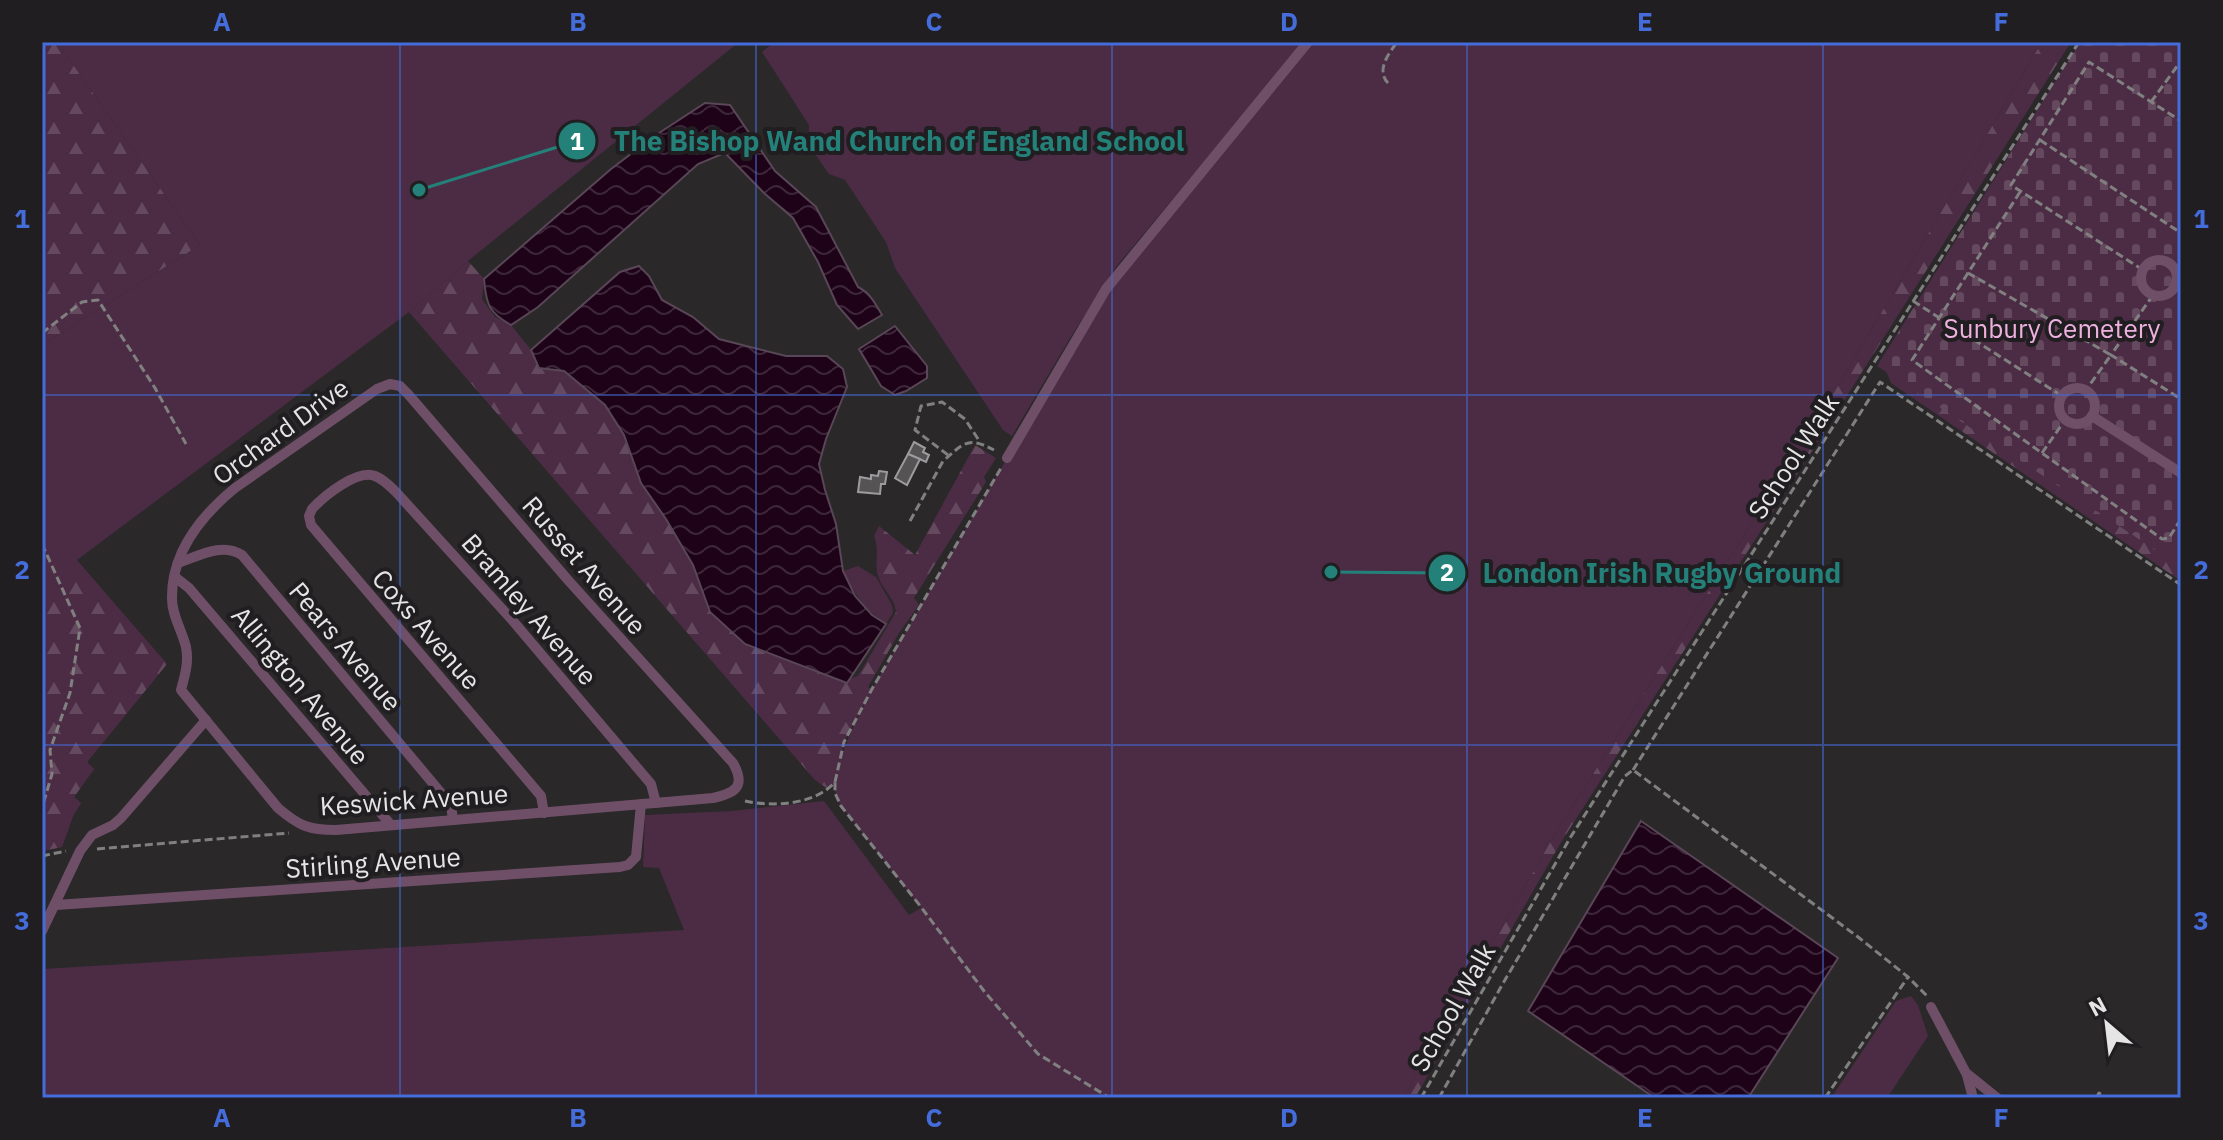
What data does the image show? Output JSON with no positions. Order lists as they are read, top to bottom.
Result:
{
  "streets": {
    "lane": [
      "Orchard Drive",
      "Russet Avenue",
      "Bramley Avenue",
      "Coxs Avenue",
      "Pears Avenue",
      "Allington Avenue",
      "Keswick Avenue",
      "Stirling Avenue"
    ],
    "path": ["School Walk"]
  },
  "crossings": [
    ["Orchard Drive", "Russet Avenue"],
    ["Orchard Drive", "Pears Avenue"],
    ["Orchard Drive", "Keswick Avenue"],
    ["Russet Avenue", "Keswick Avenue"],
    ["Bramley Avenue", "Coxs Avenue"],
    ["Bramley Avenue", "Keswick Avenue"],
    ["Coxs Avenue", "Keswick Avenue"],
    ["Pears Avenue", "Keswick Avenue"],
    ["Allington Avenue", "Keswick Avenue"],
    ["Keswick Avenue", "Stirling Avenue"]
  ],
  "parks": ["Sunbury Cemetery"],
  "places": ["The Bishop Wand Church of England School", "London Irish Rugby Ground"],
  "north": "top left",
  "grid": {
    "columns": [
      "A",
      "B",
      "C",
      "D",
      "E",
      "F"
    ],
    "rows": ["1", "2", "3"]
  }
}
